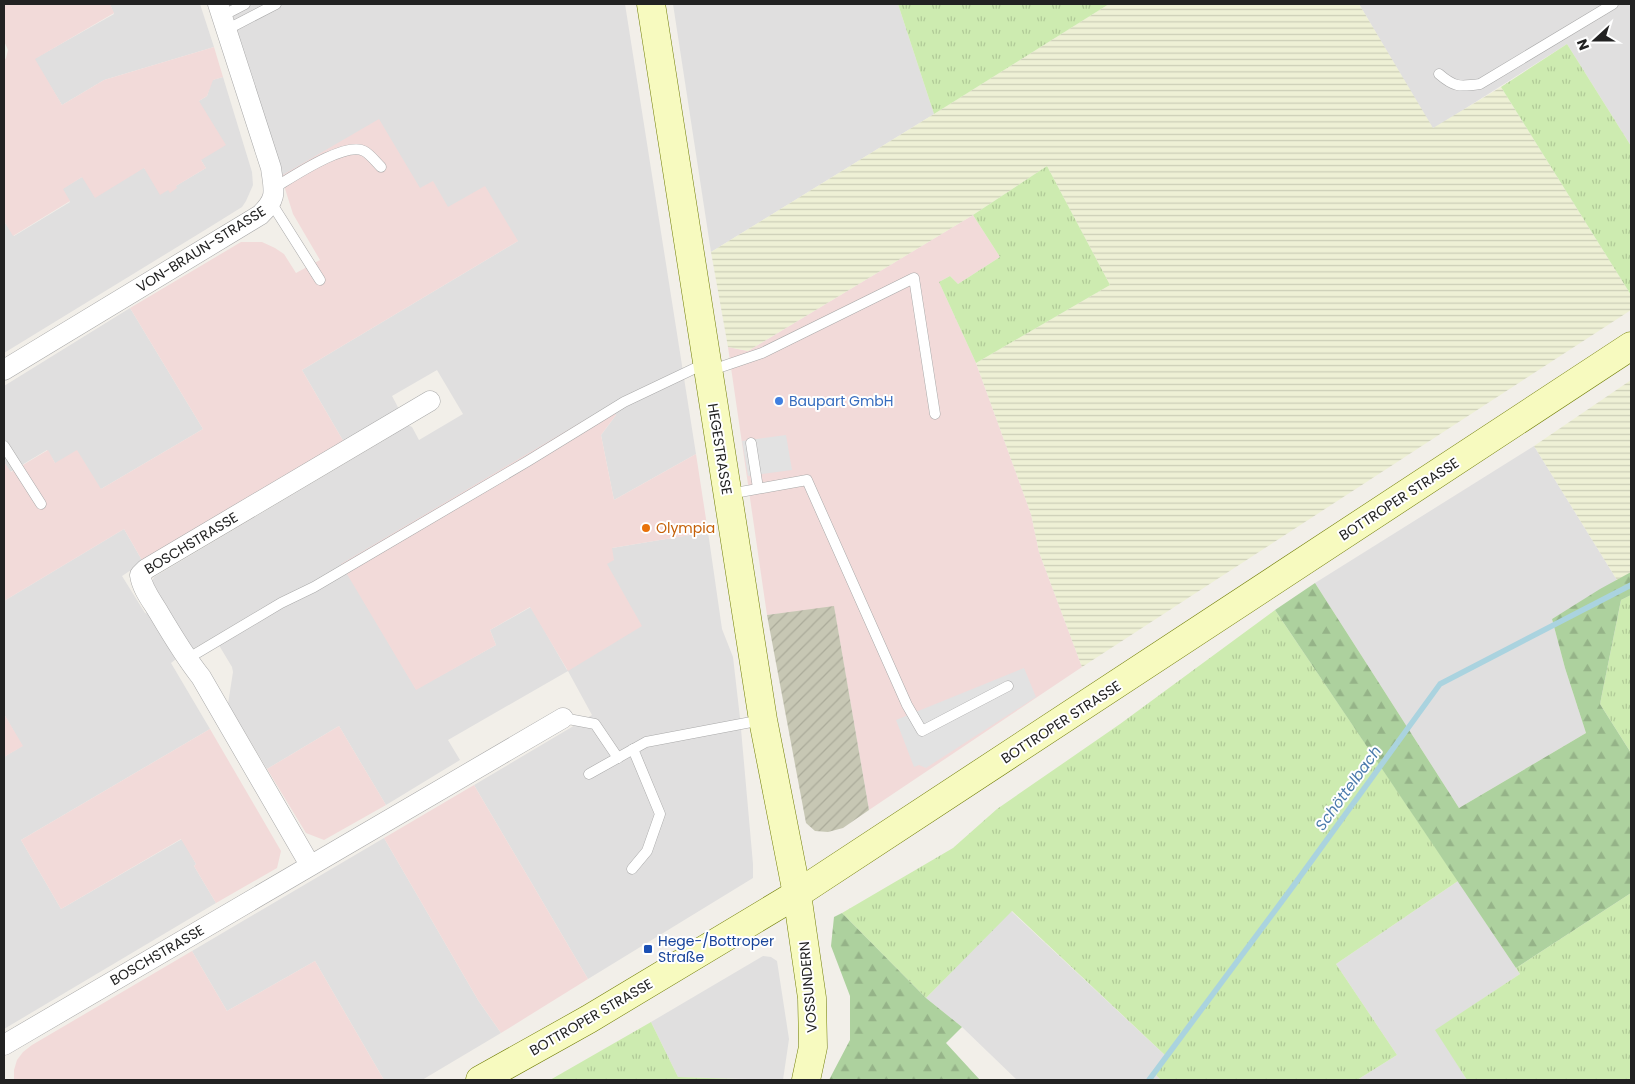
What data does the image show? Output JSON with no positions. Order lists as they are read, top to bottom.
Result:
{
  "streets": {
    "main road": ["HEGESTRASSE", "BOTTROPER STRASSE", "VOSSUNDERN"],
    "street": ["VON-BRAUN-STRASSE", "BOSCHSTRASSE"]
  },
  "crossings": [
    ["HEGESTRASSE", "BOTTROPER STRASSE"],
    ["HEGESTRASSE", "VOSSUNDERN"],
    ["BOTTROPER STRASSE", "VOSSUNDERN"]
  ],
  "water": ["Schöttelbach"],
  "places": {
    "other": ["Baupart GmbH", "Olympia"],
    "transit": ["Hege-/Bottroper Straße"]
  },
  "north": "left"
}
